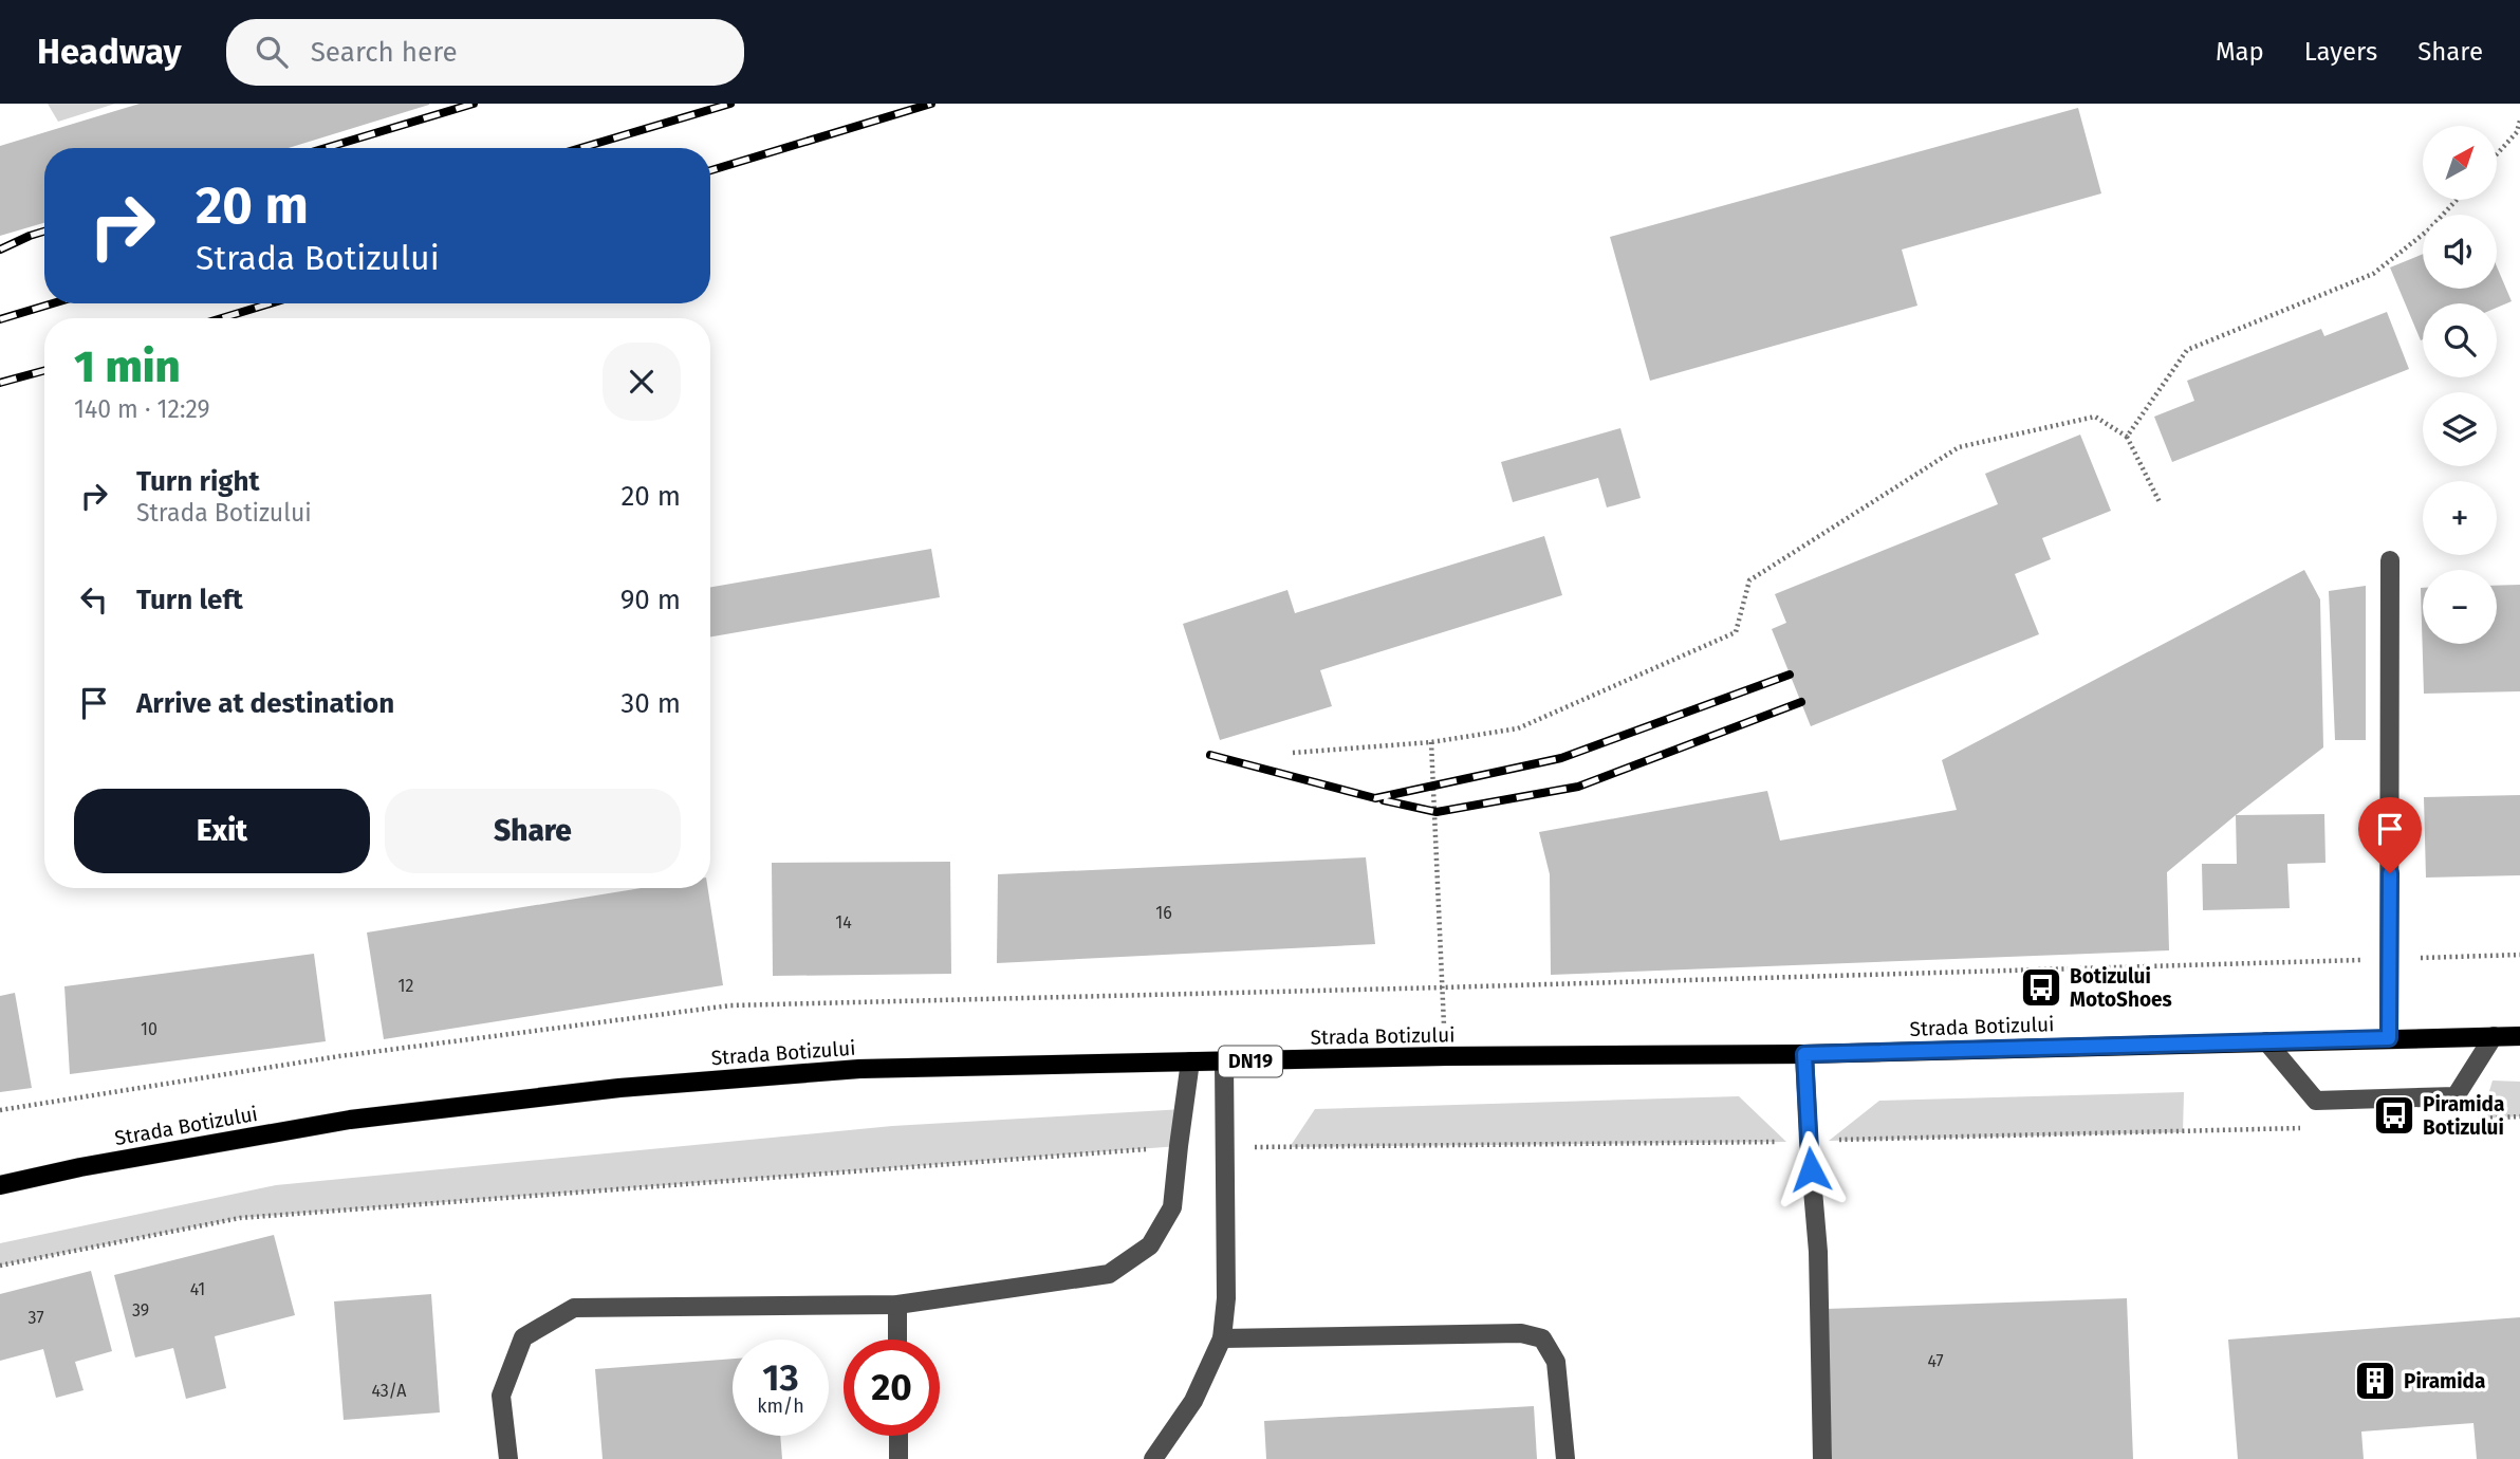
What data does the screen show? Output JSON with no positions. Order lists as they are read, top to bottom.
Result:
{
  "streets": {
    "main road": ["Strada Botizului", "DN19"]
  },
  "places": {
    "bus stop": ["Botizului MotoShoes", "Piramida Botizului"],
    "building": ["Piramida"]
  },
  "house_numbers": [
    "16",
    "14",
    "12",
    "10",
    "41",
    "39",
    "37",
    "47",
    "43/A"
  ],
  "north": "top right",
  "page": {
    "header": "Headway",
    "search": "Search here",
    "nav": ["Map", "Layers", "Share"],
    "map_buttons": ["+", "−"],
    "turn": ["20 m", "Strada Botizului"],
    "heading": ["1 min", "140 m · 12:29"],
    "list": [
      {
        "name": "Turn right",
        "note": "Strada Botizului",
        "value": "20 m"
      },
      {
        "name": "Turn left",
        "value": "90 m"
      },
      {
        "name": "Arrive at destination",
        "value": "30 m"
      }
    ],
    "buttons": ["Exit", "Share"],
    "speed": "13 km/h",
    "limit": "20"
  }
}
